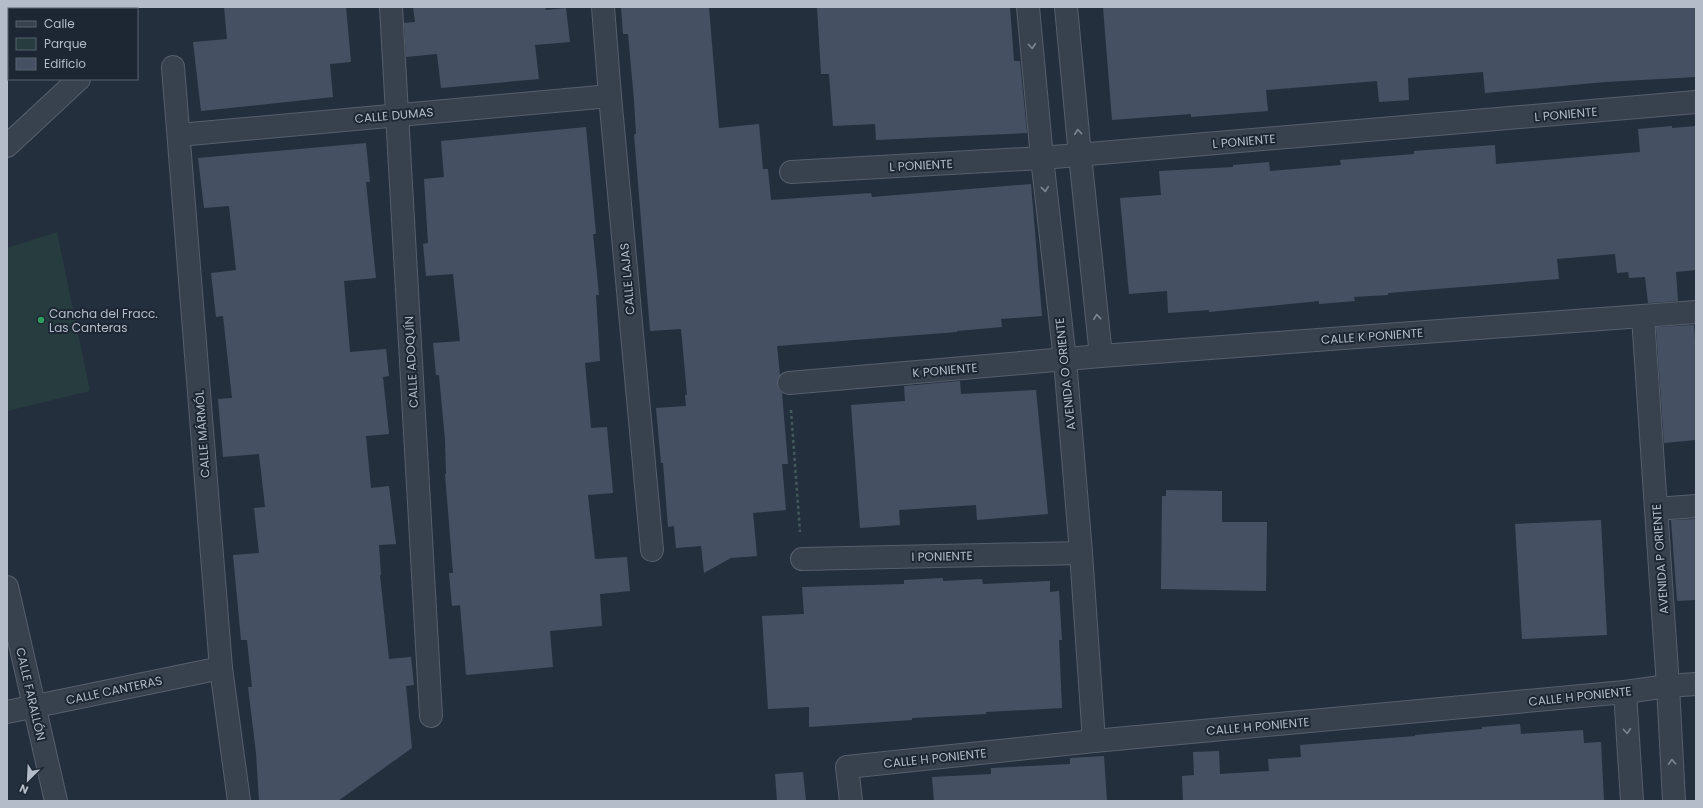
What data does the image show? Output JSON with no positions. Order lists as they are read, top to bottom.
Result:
{
  "streets": {
    "street": [
      "L PONIENTE",
      "CALLE DUMAS",
      "CALLE LAJAS",
      "CALLE K PONIENTE",
      "CALLE ADOQUÍN",
      "K PONIENTE",
      "AVENIDA O ORIENTE",
      "CALLE MÁRMÓL",
      "I PONIENTE",
      "AVENIDA P ORIENTE",
      "CALLE CANTERAS",
      "CALLE FARALLÓN",
      "CALLE H PONIENTE"
    ]
  },
  "crossings": [
    ["L PONIENTE", "AVENIDA O ORIENTE"],
    ["CALLE DUMAS", "CALLE LAJAS"],
    ["CALLE DUMAS", "CALLE ADOQUÍN"],
    ["CALLE DUMAS", "CALLE MÁRMÓL"],
    ["CALLE K PONIENTE", "K PONIENTE"],
    ["CALLE K PONIENTE", "AVENIDA P ORIENTE"],
    ["K PONIENTE", "AVENIDA O ORIENTE"],
    ["AVENIDA O ORIENTE", "I PONIENTE"],
    ["AVENIDA O ORIENTE", "CALLE H PONIENTE"],
    ["CALLE MÁRMÓL", "CALLE CANTERAS"],
    ["AVENIDA P ORIENTE", "CALLE H PONIENTE"],
    ["CALLE CANTERAS", "CALLE FARALLÓN"]
  ],
  "places": ["Cancha del Fracc. Las Canteras"],
  "legend": ["Calle", "Parque", "Edificio"],
  "north": "bottom left"
}
